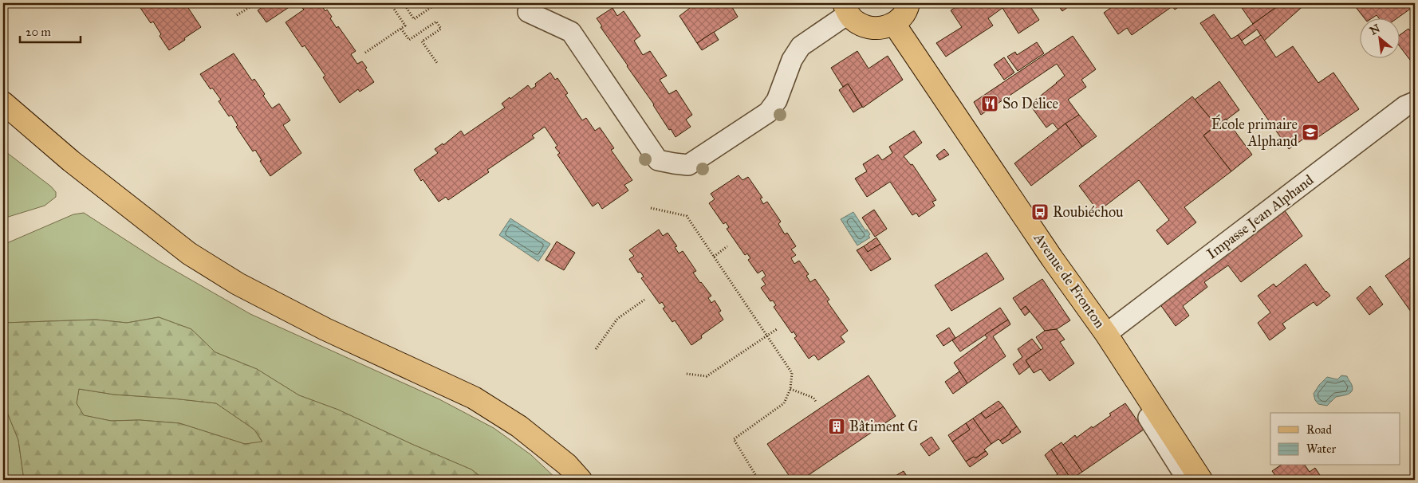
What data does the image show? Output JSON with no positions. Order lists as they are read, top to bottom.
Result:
{
  "streets": {
    "main road": ["Avenue de Fronton"],
    "street": ["Impasse Jean Alphand"]
  },
  "crossings": [
    ["Impasse Jean Alphand", "Avenue de Fronton"]
  ],
  "places": {
    "restaurant": ["So Delice"],
    "school or university": ["École primaire Alphand"],
    "bus stop": ["Roubiéchou"],
    "building": ["Bâtiment G"]
  },
  "legend": ["Road", "Water"],
  "scale_bar": "20 m",
  "north": "top left"
}
